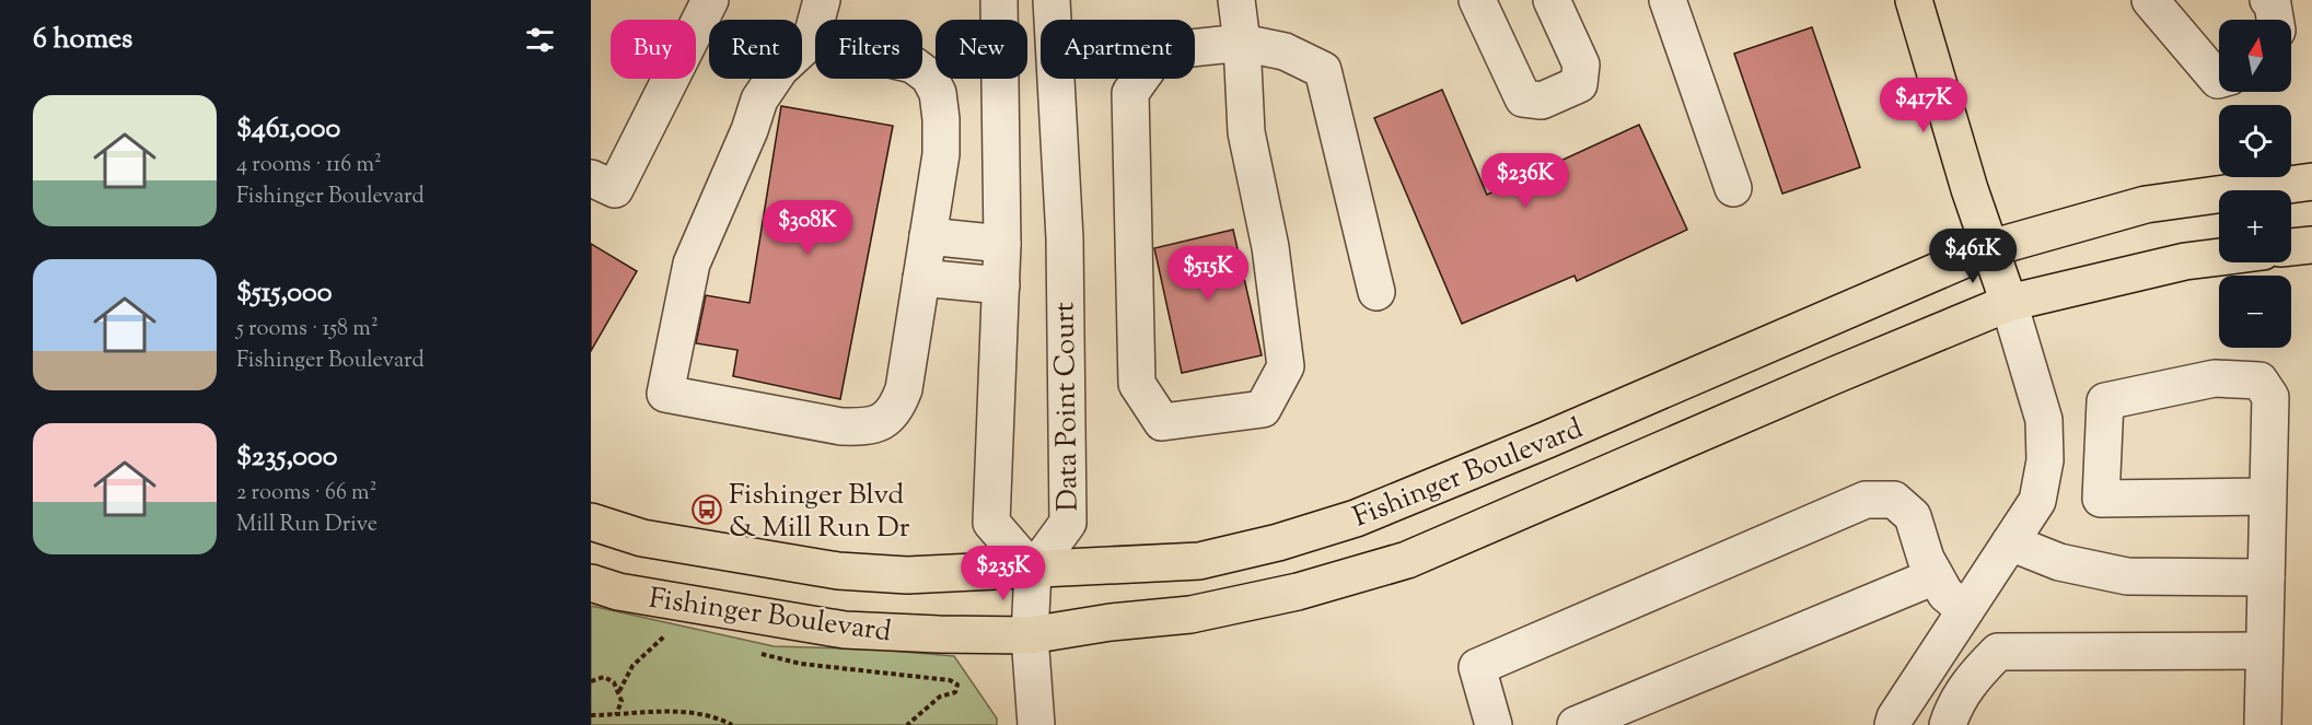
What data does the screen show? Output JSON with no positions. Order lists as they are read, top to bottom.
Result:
{
  "streets": {
    "main road": ["Fishinger Boulevard"],
    "street": ["Data Point Court"]
  },
  "crossings": [
    ["Data Point Court", "Fishinger Boulevard"]
  ],
  "places": {
    "bus stop": ["Fishinger Blvd & Mill Run Dr"]
  },
  "north": "top",
  "page": {
    "heading": "6 homes",
    "map_buttons": ["+", "−"],
    "chip": [
      "Buy",
      "Rent",
      "Filters",
      "New",
      "Apartment"
    ],
    "price": [
      "$417K",
      "$236K",
      "$308K",
      "$461K",
      "$515K",
      "$235K"
    ],
    "list": [
      {
        "name": "$461,000",
        "note": "4 rooms · 116 m² · Fishinger Boulevard"
      },
      {
        "name": "$515,000",
        "note": "5 rooms · 158 m² · Fishinger Boulevard"
      },
      {
        "name": "$235,000",
        "note": "2 rooms · 66 m² · Mill Run Drive"
      }
    ]
  }
}
